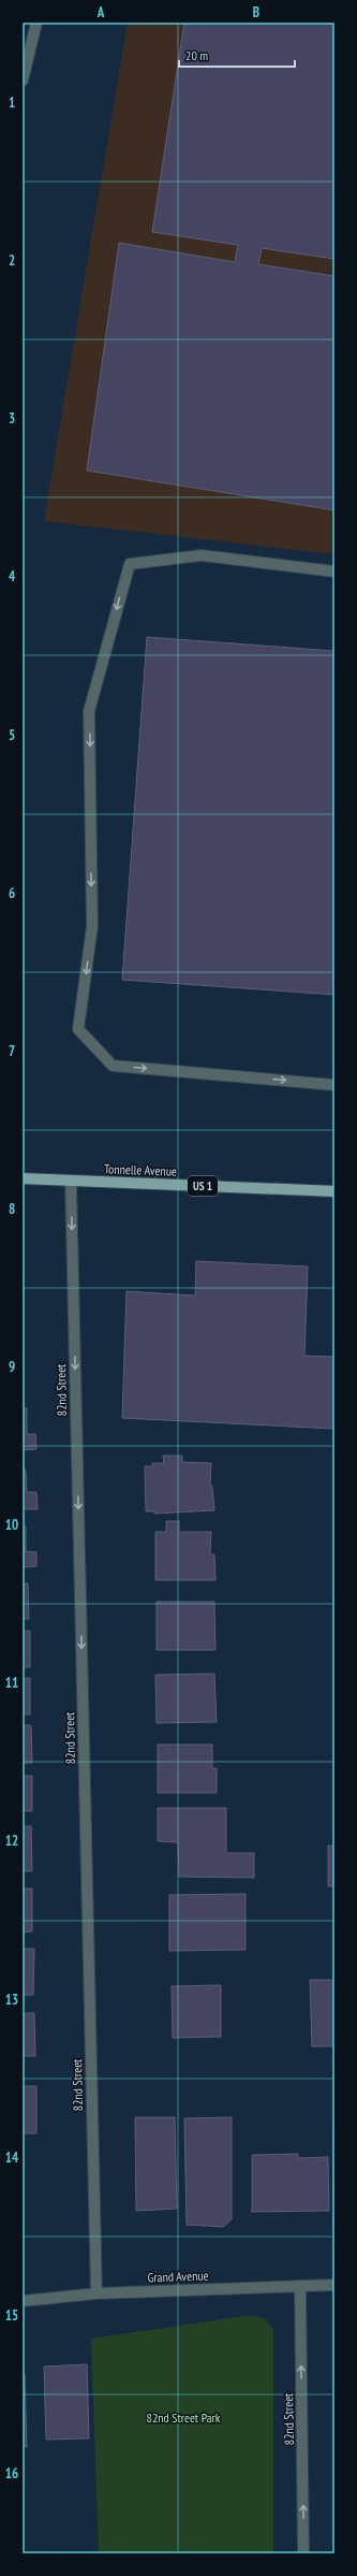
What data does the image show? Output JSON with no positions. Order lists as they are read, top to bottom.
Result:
{
  "streets": {
    "main road": ["Tonnelle Avenue", "US 1"],
    "street": ["82nd Street", "Grand Avenue"]
  },
  "crossings": [
    ["Tonnelle Avenue", "82nd Street"],
    ["82nd Street", "Grand Avenue"]
  ],
  "parks": ["82nd Street Park"],
  "scale_bar": "20 m",
  "grid": {
    "columns": ["A", "B"],
    "rows": [
      "1",
      "2",
      "3",
      "4",
      "5",
      "6",
      "7",
      "8",
      "9",
      "10",
      "11",
      "12",
      "13",
      "14",
      "15",
      "16"
    ]
  }
}
